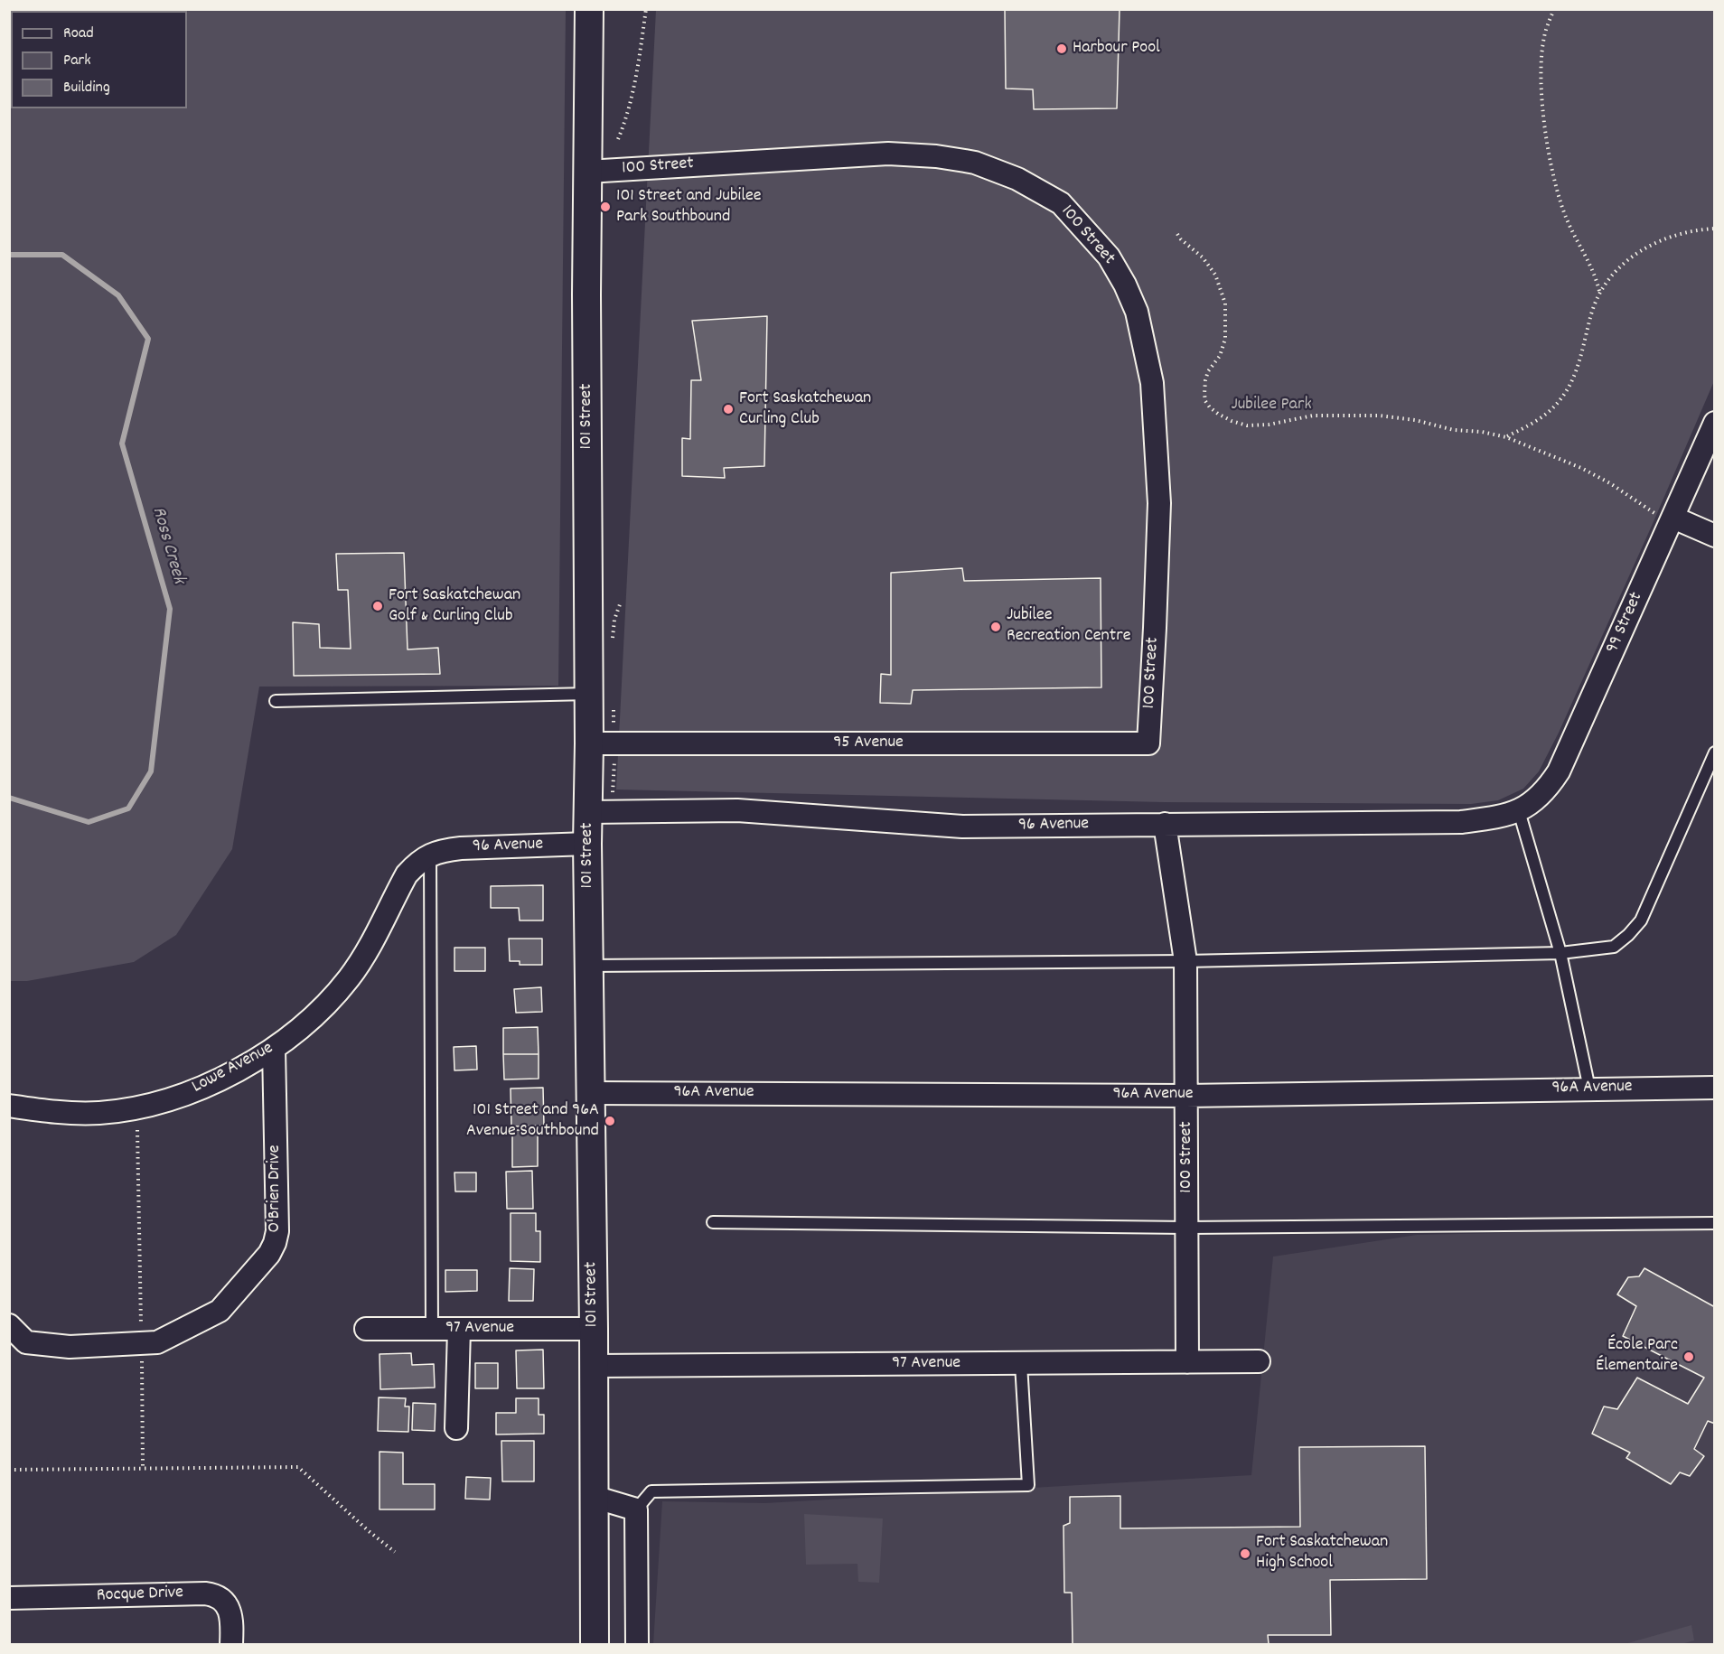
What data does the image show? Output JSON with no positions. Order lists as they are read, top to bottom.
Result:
{
  "streets": {
    "street": [
      "100 Street",
      "101 Street",
      "99 Street",
      "95 Avenue",
      "96 Avenue",
      "Lowe Avenue",
      "96A Avenue",
      "O'Brien Drive",
      "97 Avenue",
      "Rocque Drive"
    ]
  },
  "crossings": [
    ["100 Street", "101 Street"],
    ["100 Street", "95 Avenue"],
    ["100 Street", "96 Avenue"],
    ["100 Street", "96A Avenue"],
    ["100 Street", "97 Avenue"],
    ["101 Street", "95 Avenue"],
    ["101 Street", "96 Avenue"],
    ["101 Street", "96A Avenue"],
    ["101 Street", "97 Avenue"],
    ["99 Street", "96 Avenue"],
    ["96 Avenue", "Lowe Avenue"],
    ["Lowe Avenue", "O'Brien Drive"]
  ],
  "water": ["Ross Creek"],
  "parks": ["Jubilee Park"],
  "places": [
    "Harbour Pool",
    "101 Street and Jubilee Park Southbound",
    "Fort Saskatchewan Curling Club",
    "Fort Saskatchewan Golf & Curling Club",
    "Jubilee Recreation Centre",
    "101 Street and 96A Avenue Southbound",
    "École Parc Élementaire",
    "Fort Saskatchewan High School"
  ],
  "legend": ["Road", "Park", "Building"]
}
